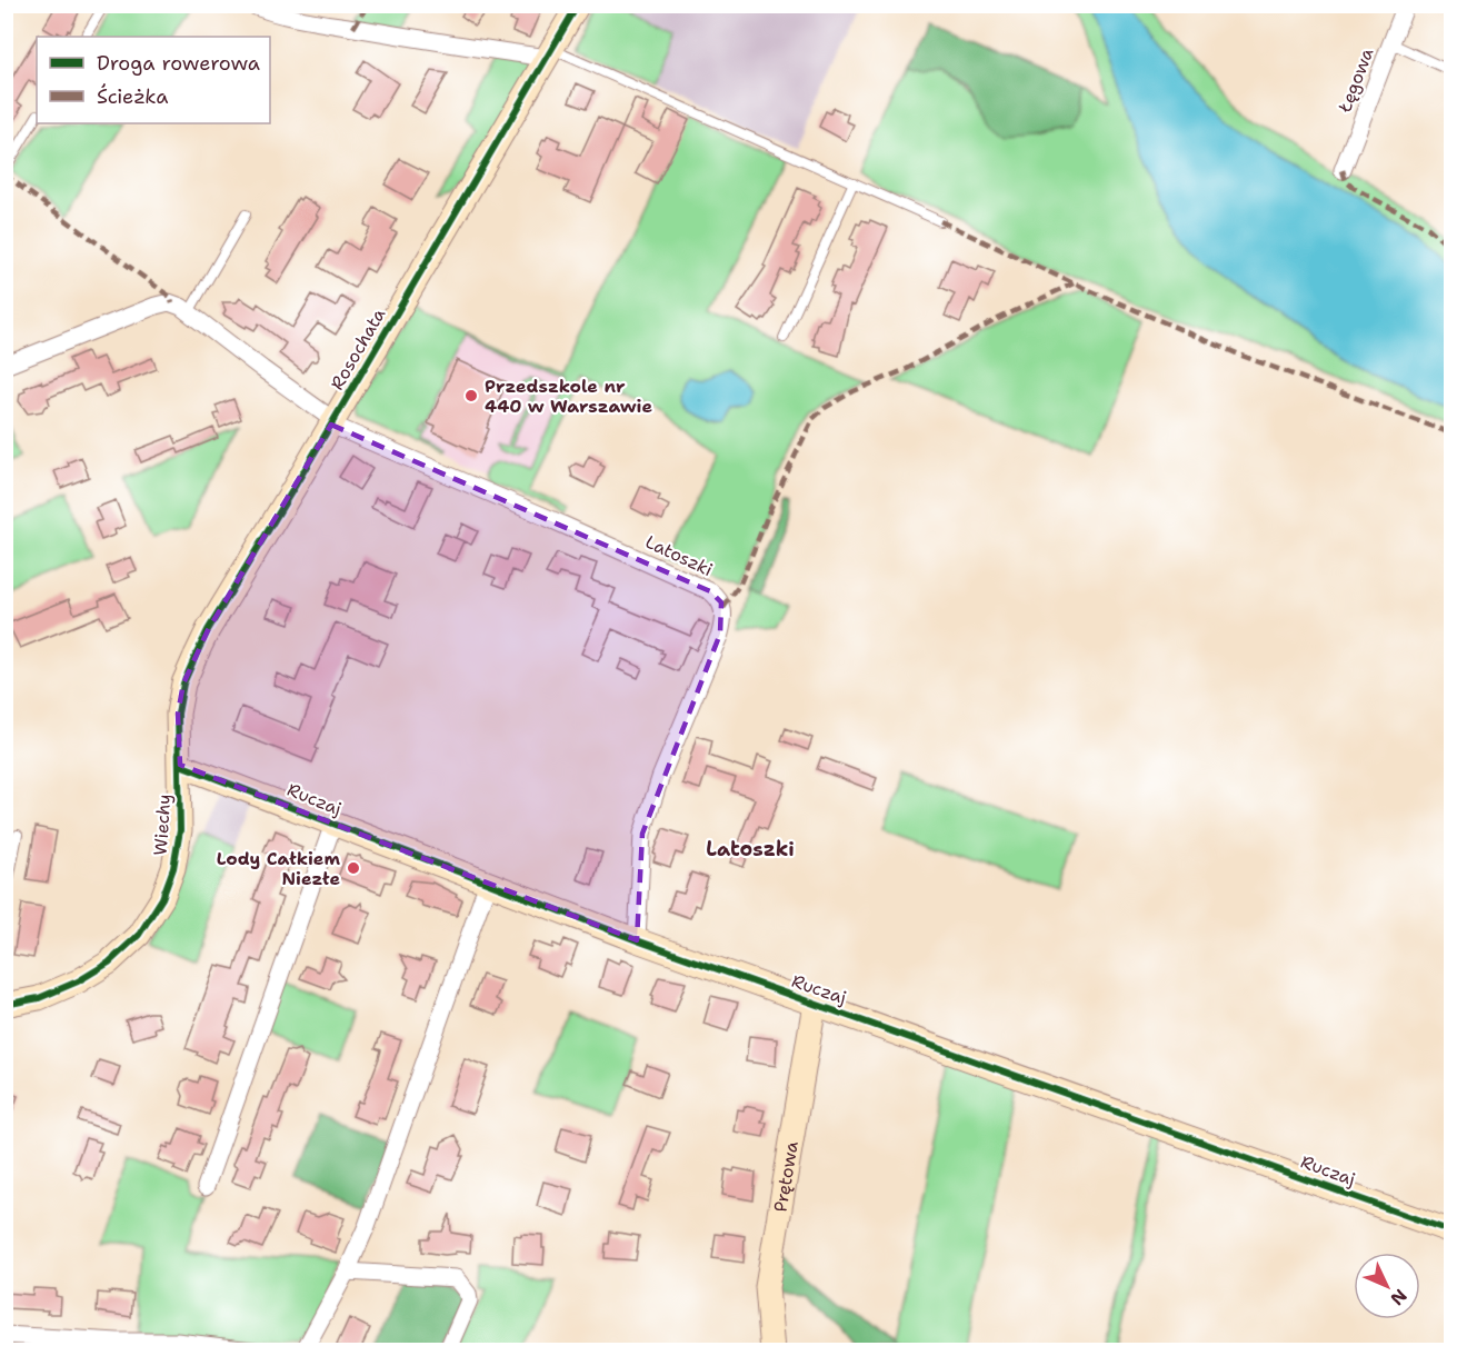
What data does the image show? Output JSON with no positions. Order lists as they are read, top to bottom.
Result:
{
  "streets": {
    "street": [
      "Łęgowa",
      "Rosochata",
      "Latoszki",
      "Ruczaj",
      "Wiechy",
      "Prętowa"
    ]
  },
  "crossings": [
    ["Rosochata", "Latoszki"],
    ["Rosochata", "Wiechy"],
    ["Latoszki", "Ruczaj"],
    ["Ruczaj", "Wiechy"],
    ["Ruczaj", "Prętowa"]
  ],
  "districts": ["Latoszki"],
  "places": ["Przedszkole nr 440 w Warszawie", "Lody Całkiem Niezłe"],
  "legend": ["Droga rowerowa", "Ścieżka"],
  "north": "bottom right"
}
